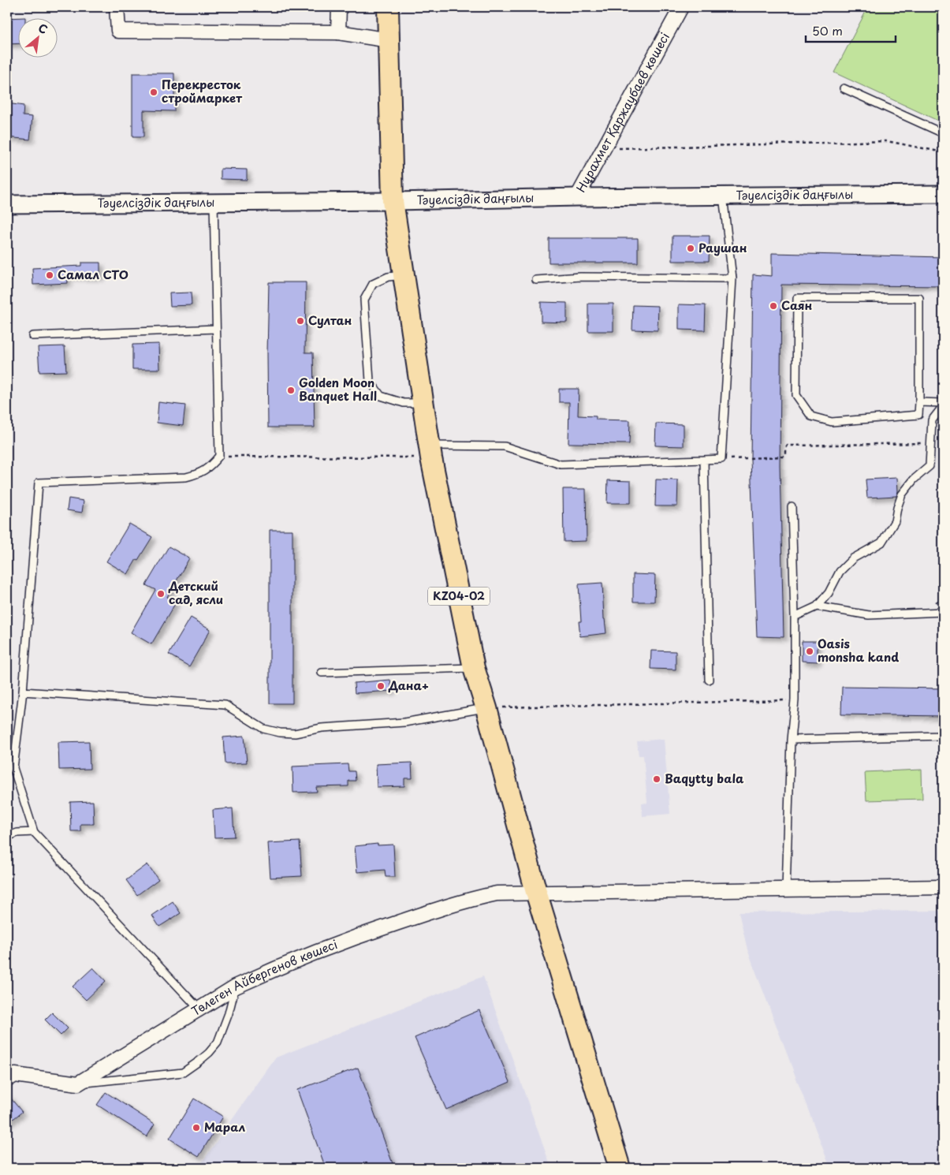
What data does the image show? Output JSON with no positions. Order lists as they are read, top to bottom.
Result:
{
  "streets": {
    "main road": ["KZ04-02"],
    "street": ["Нұрахмет Қаржаубаев көшесі", "Тәуелсіздік даңғылы", "Төлеген Айбергенов көшесі"]
  },
  "crossings": [
    ["Нұрахмет Қаржаубаев көшесі", "Тәуелсіздік даңғылы"],
    ["Тәуелсіздік даңғылы", "KZ04-02"],
    ["KZ04-02", "Төлеген Айбергенов көшесі"]
  ],
  "places": [
    "Перекресток строймаркет",
    "Раушан",
    "Самал СТО",
    "Саян",
    "Султан",
    "Golden Moon Banquet Hall",
    "Детский сад, ясли",
    "Oasis monsha kand",
    "Дана+",
    "Baqytty bala",
    "Марал"
  ],
  "scale_bar": "50 m",
  "north": "top right"
}
